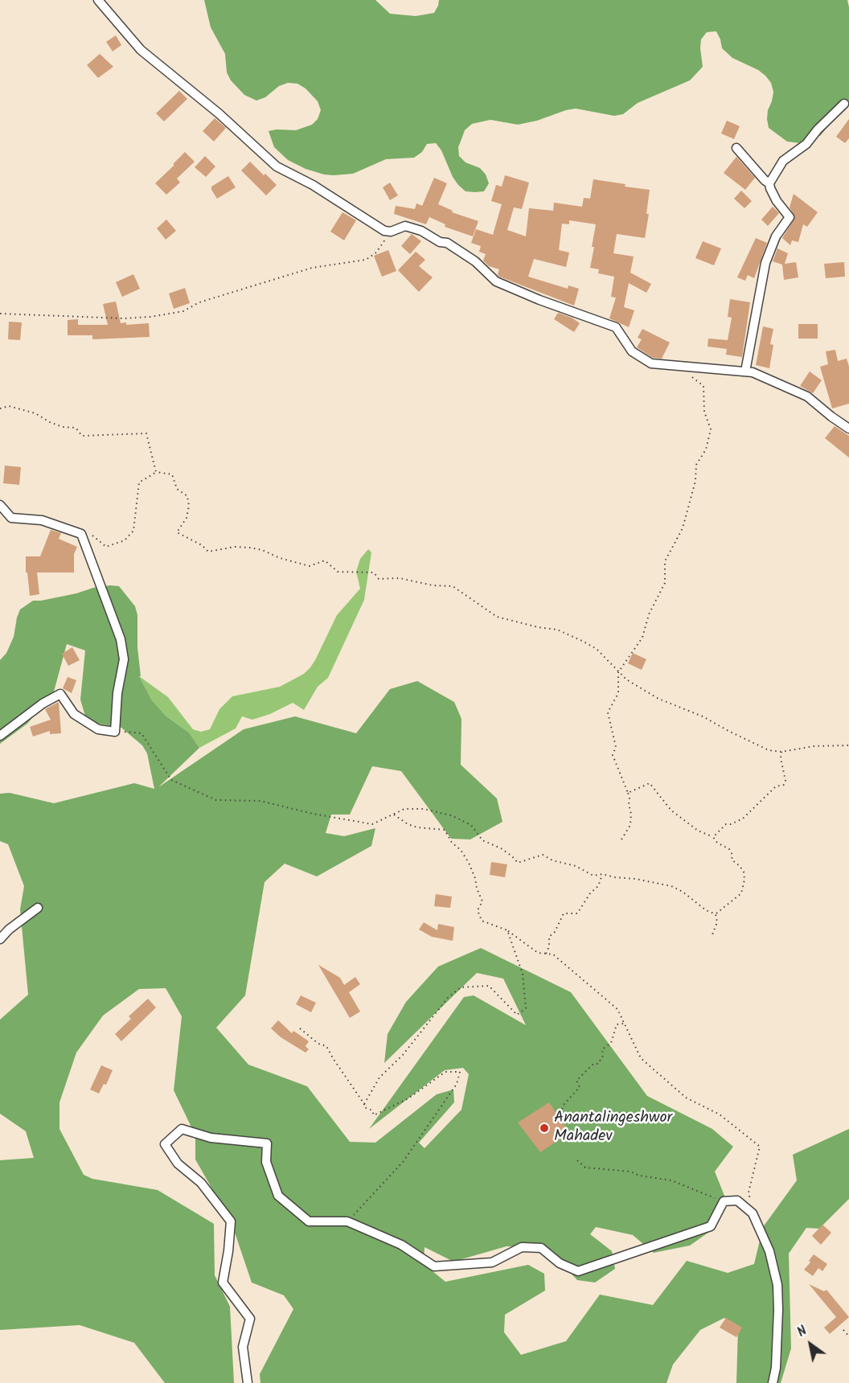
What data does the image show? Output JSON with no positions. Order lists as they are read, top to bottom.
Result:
{
  "places": ["Anantalingeshwor Mahadev"],
  "north": "top left"
}
